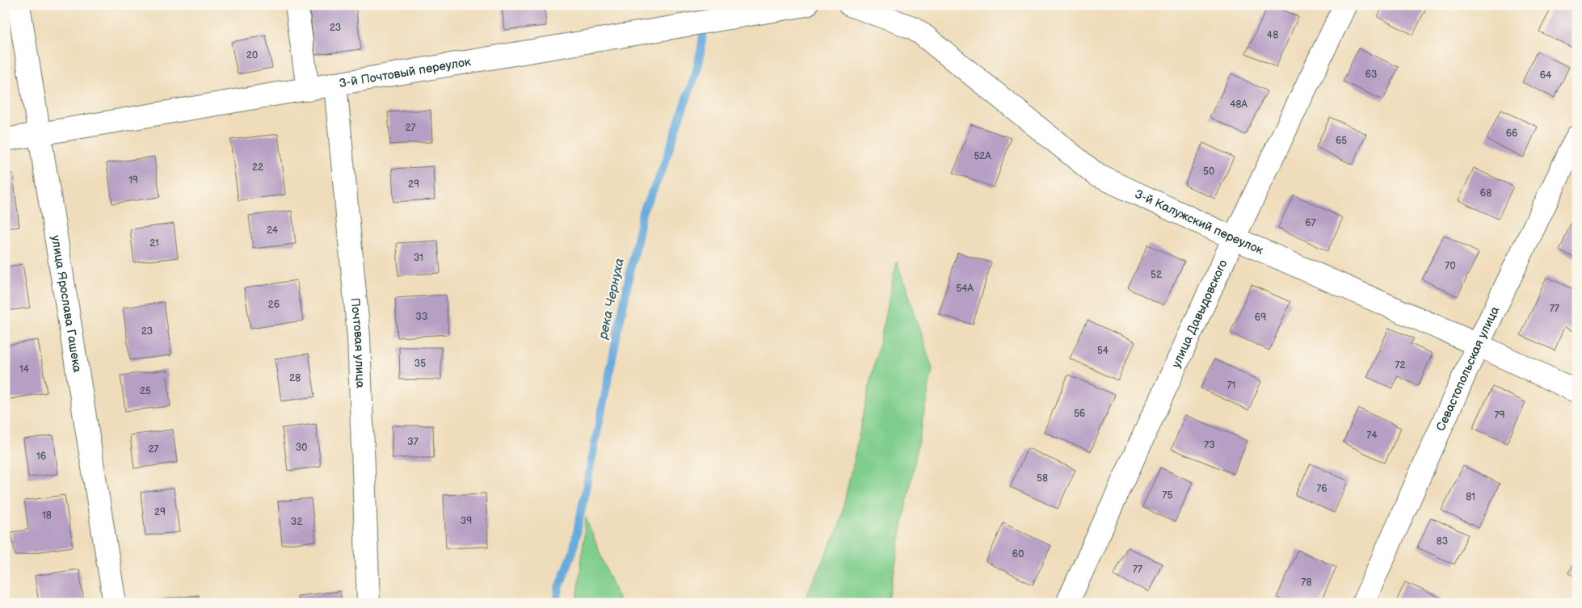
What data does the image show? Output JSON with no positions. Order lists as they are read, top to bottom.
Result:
{
  "streets": {
    "street": [
      "3-й Почтовый переулок",
      "3-й Калужский переулок",
      "улица Ярослава Гашека",
      "улица Давыдовского",
      "Почтовая улица",
      "Севастопольская улица"
    ]
  },
  "crossings": [
    ["3-й Почтовый переулок", "улица Ярослава Гашека"],
    ["3-й Почтовый переулок", "Почтовая улица"],
    ["3-й Калужский переулок", "улица Давыдовского"],
    ["3-й Калужский переулок", "Севастопольская улица"]
  ],
  "water": ["река Чернуха"],
  "house_numbers": [
    "23",
    "48",
    "20",
    "63",
    "64",
    "48А",
    "27",
    "66",
    "65",
    "52А",
    "22",
    "50",
    "19",
    "29",
    "68",
    "67",
    "24",
    "21",
    "31",
    "70",
    "52",
    "54А",
    "26",
    "77",
    "33",
    "69",
    "23",
    "54",
    "35",
    "72",
    "14",
    "28",
    "71",
    "25",
    "56",
    "79",
    "74",
    "37",
    "73",
    "30",
    "27",
    "16",
    "58",
    "76",
    "75",
    "81",
    "29",
    "18",
    "39",
    "32",
    "83",
    "60",
    "77",
    "78"
  ]
}
